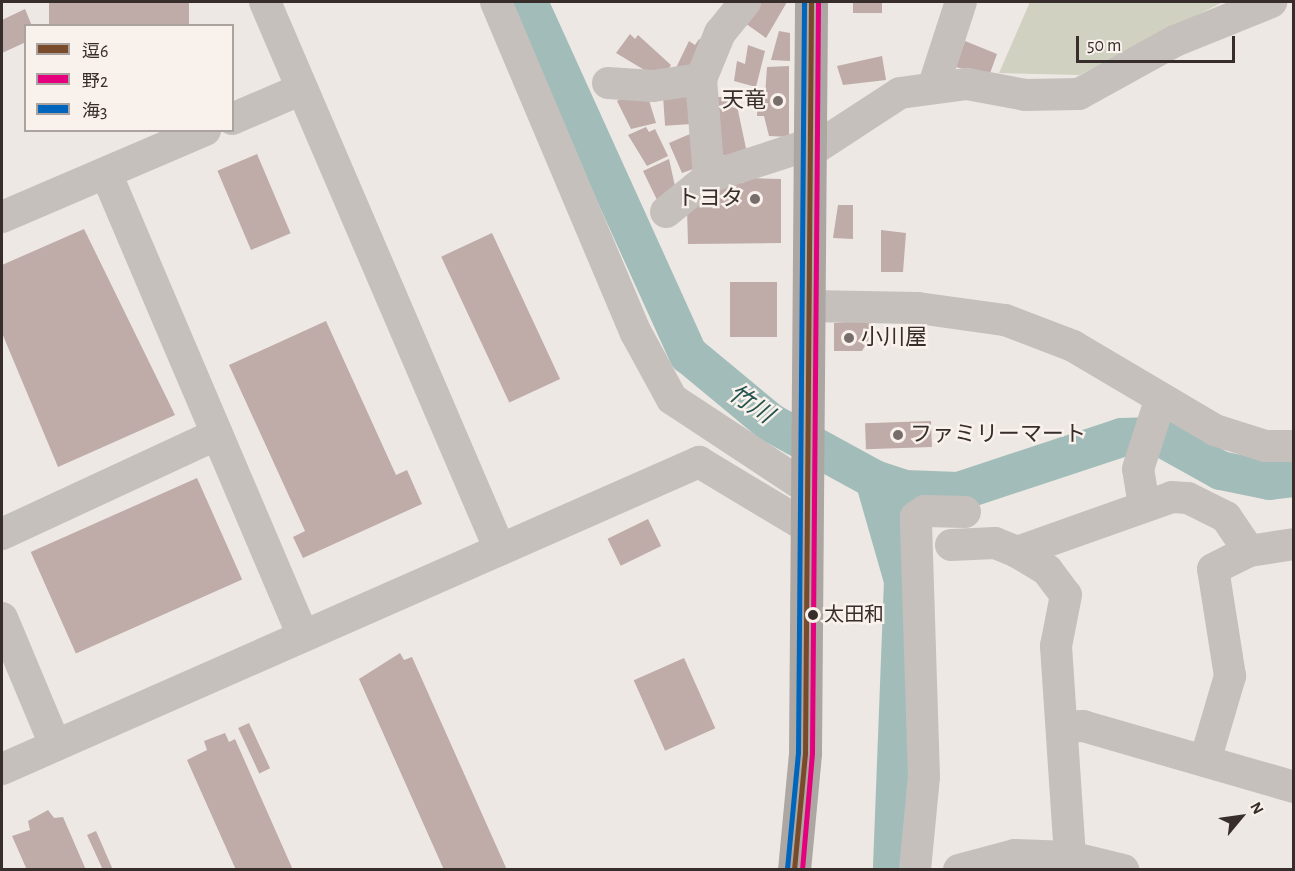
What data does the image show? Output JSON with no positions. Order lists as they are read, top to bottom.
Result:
{
  "water": ["竹川"],
  "places": [
    "天竜",
    "トヨタ",
    "小川屋",
    "ファミリーマート",
    "太田和"
  ],
  "lines": ["transit line 逗6", "transit line 野2", "transit line 海3"],
  "legend": ["逗6", "野2", "海3"],
  "scale_bar": "50 m",
  "north": "top right"
}
